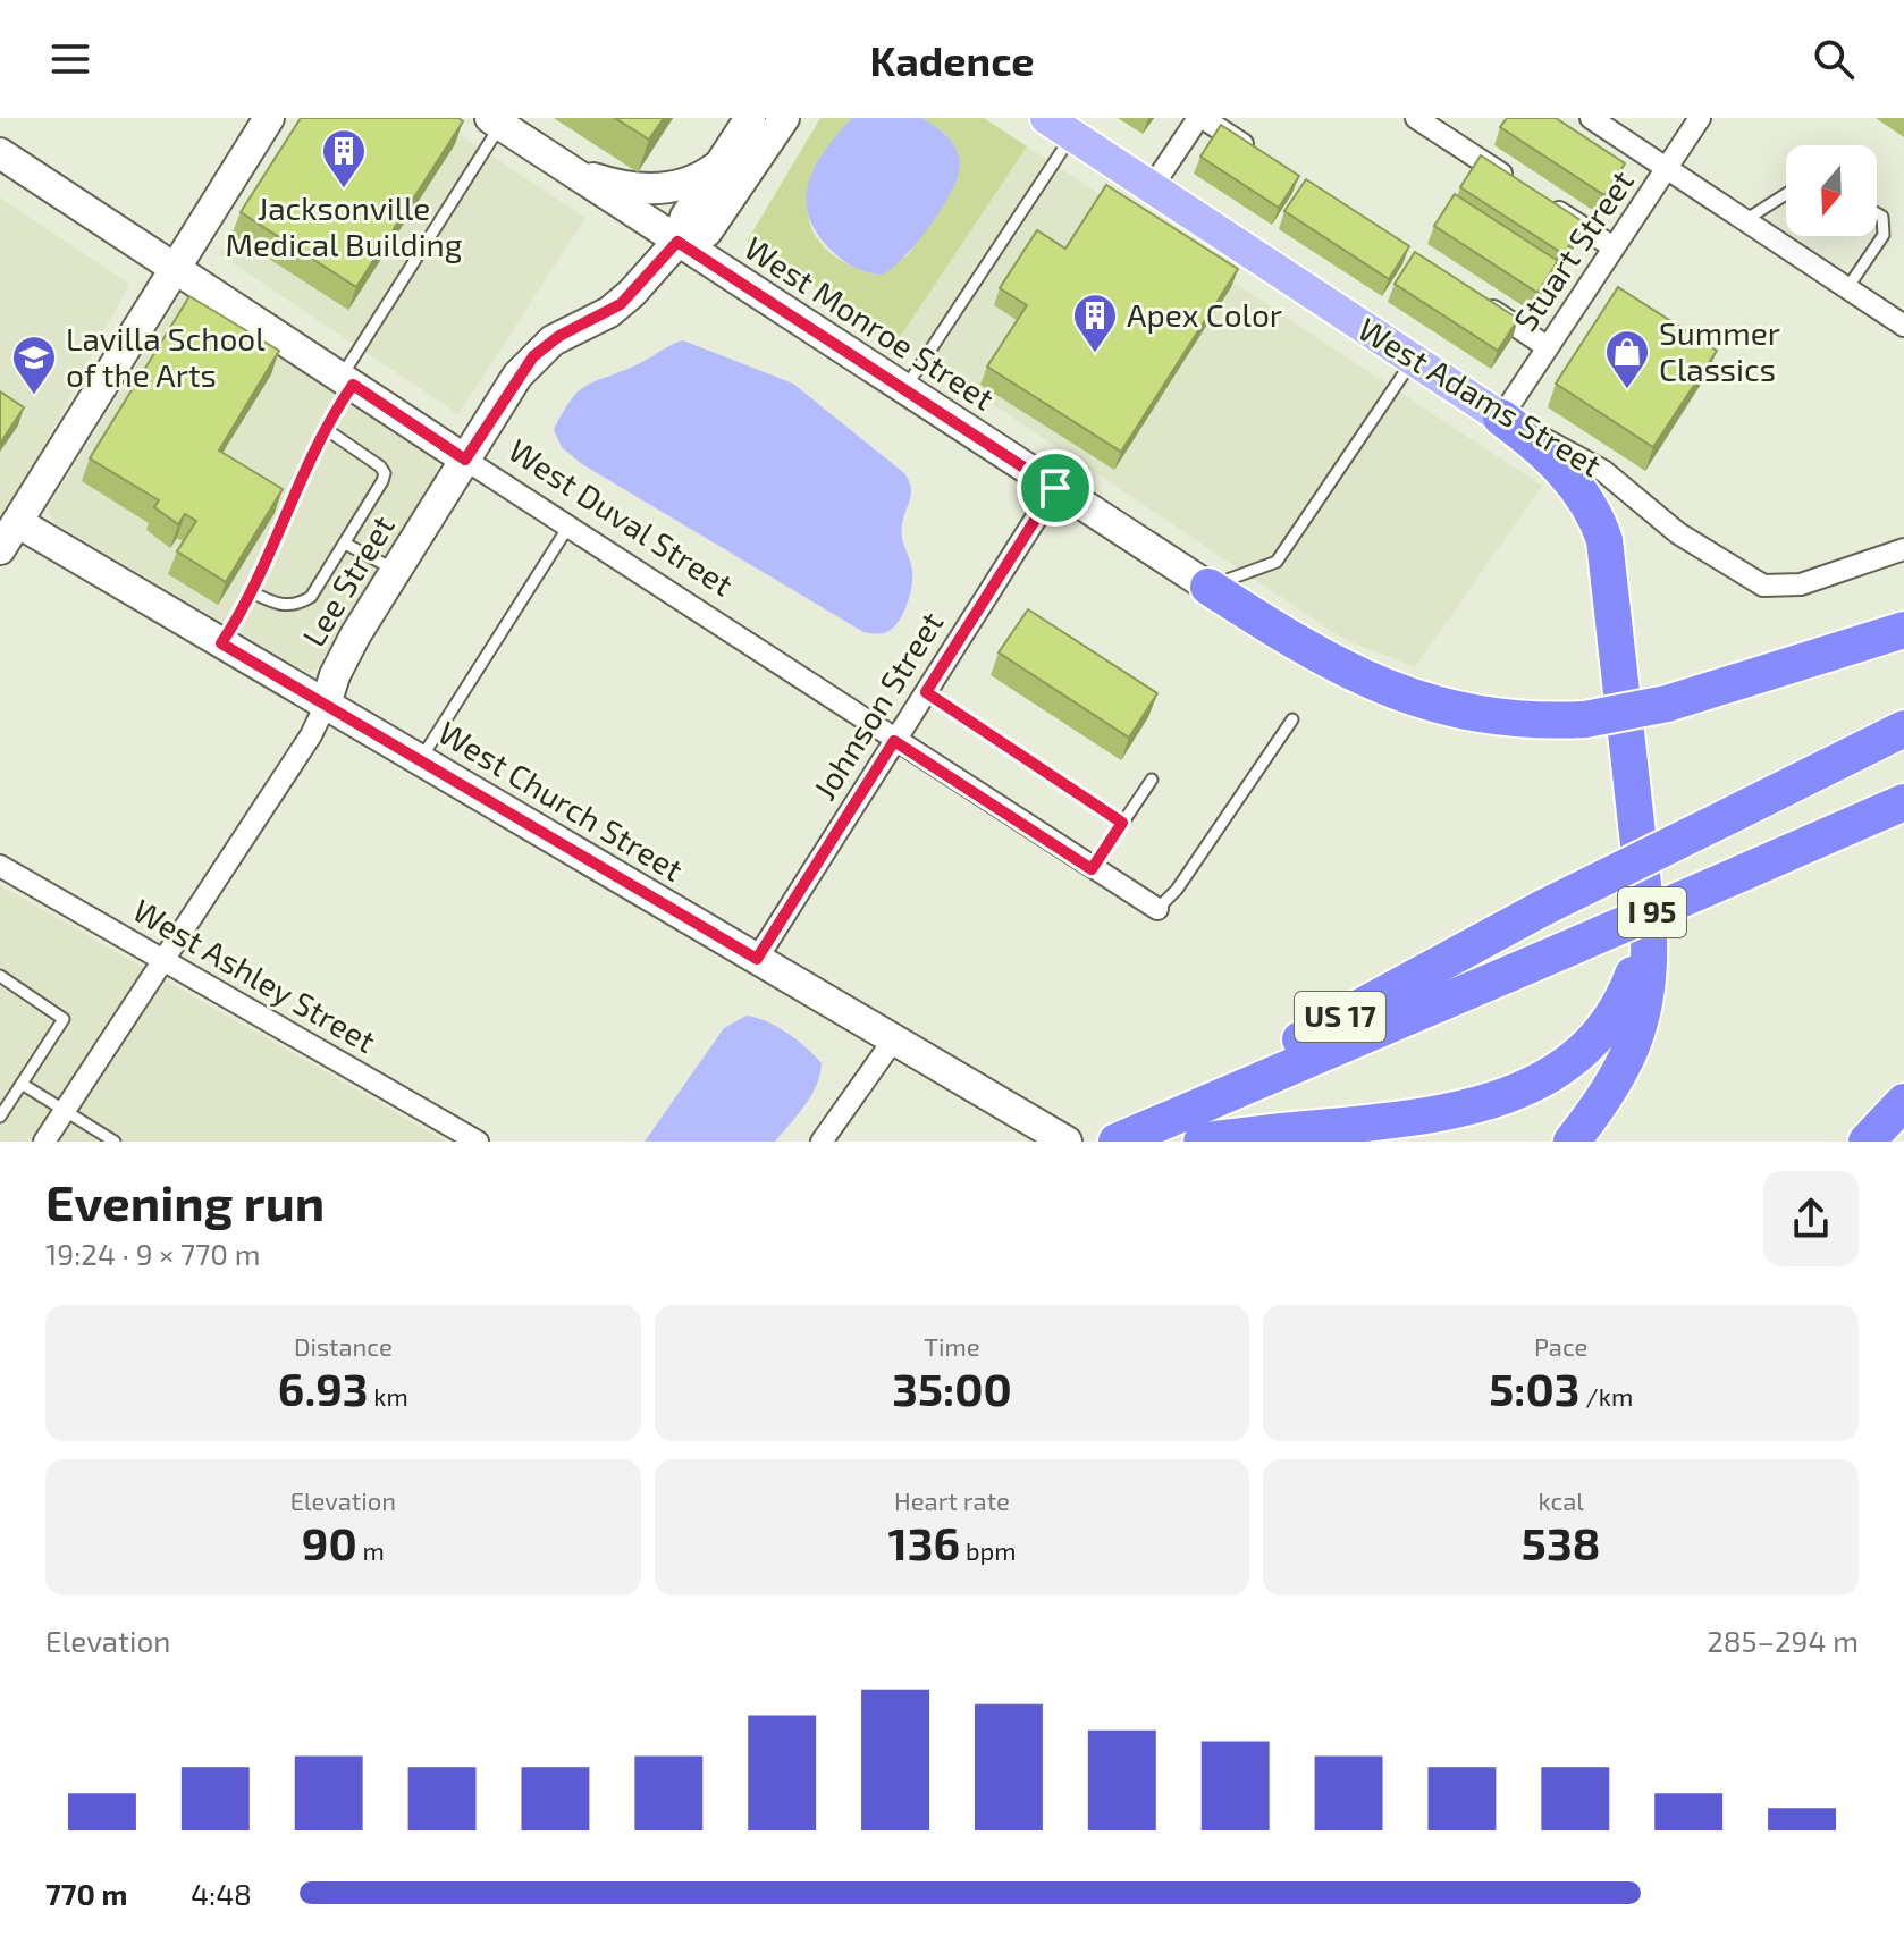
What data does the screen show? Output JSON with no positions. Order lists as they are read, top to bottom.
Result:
{
  "streets": {
    "highway": ["I 95", "US 17"],
    "main road": ["West Adams Street"],
    "street": [
      "Stuart Street",
      "West Monroe Street",
      "West Duval Street",
      "Lee Street",
      "Johnson Street",
      "West Church Street",
      "West Ashley Street"
    ]
  },
  "crossings": [
    ["Stuart Street", "West Adams Street"],
    ["West Monroe Street", "Lee Street"],
    ["West Monroe Street", "Johnson Street"],
    ["West Duval Street", "Lee Street"],
    ["West Duval Street", "Johnson Street"],
    ["Lee Street", "West Church Street"],
    ["Lee Street", "West Ashley Street"],
    ["Johnson Street", "West Church Street"],
    ["I 95", "US 17"]
  ],
  "places": {
    "building": ["Jacksonville Medical Building", "Apex Color"],
    "shop": ["Summer Classics"],
    "school or university": ["Lavilla School of the Arts"]
  },
  "north": "bottom",
  "page": {
    "header": "Kadence",
    "heading": ["Evening run", "19:24 · 9 × 770 m"],
    "stats": [
      ["Distance", "6.93 km"],
      ["Time", "35:00"],
      ["Pace", "5:03 /km"],
      ["Elevation", "90 m"],
      ["Heart rate", "136 bpm"],
      ["kcal", "538"]
    ],
    "chart": ["Elevation", "285–294 m"],
    "list": [
      {
        "name": "770 m",
        "note": "4:48"
      }
    ]
  }
}
